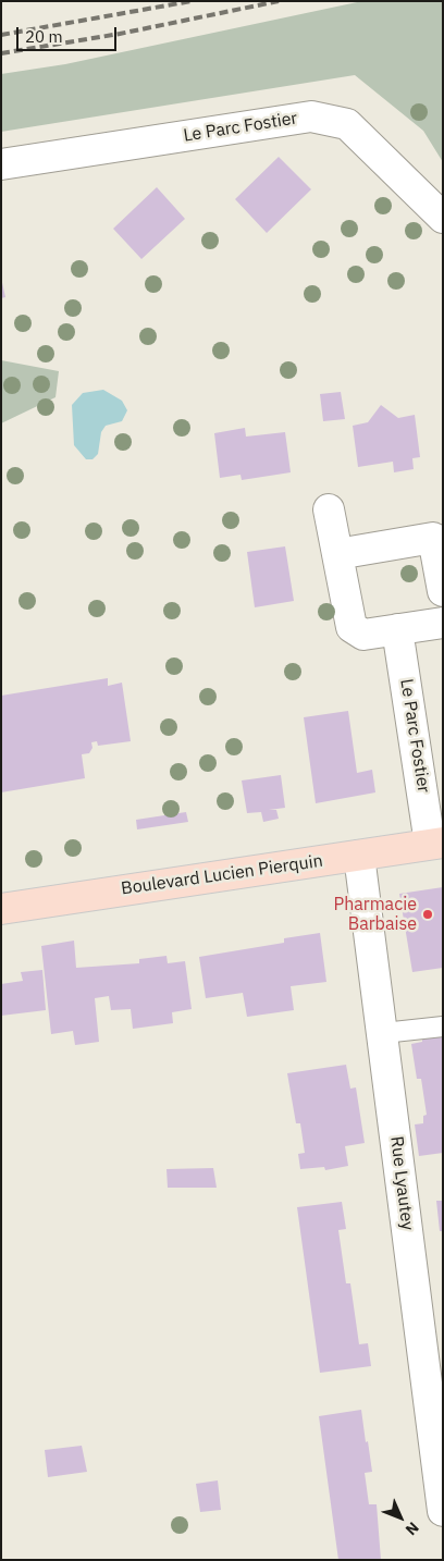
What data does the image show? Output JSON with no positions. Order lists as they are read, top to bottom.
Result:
{
  "streets": {
    "main road": ["Boulevard Lucien Pierquin"],
    "street": ["Le Parc Fostier", "Rue Lyautey"]
  },
  "crossings": [
    ["Le Parc Fostier", "Boulevard Lucien Pierquin"],
    ["Boulevard Lucien Pierquin", "Rue Lyautey"]
  ],
  "places": ["Pharmacie Barbaise"],
  "scale_bar": "20 m",
  "north": "bottom right"
}
